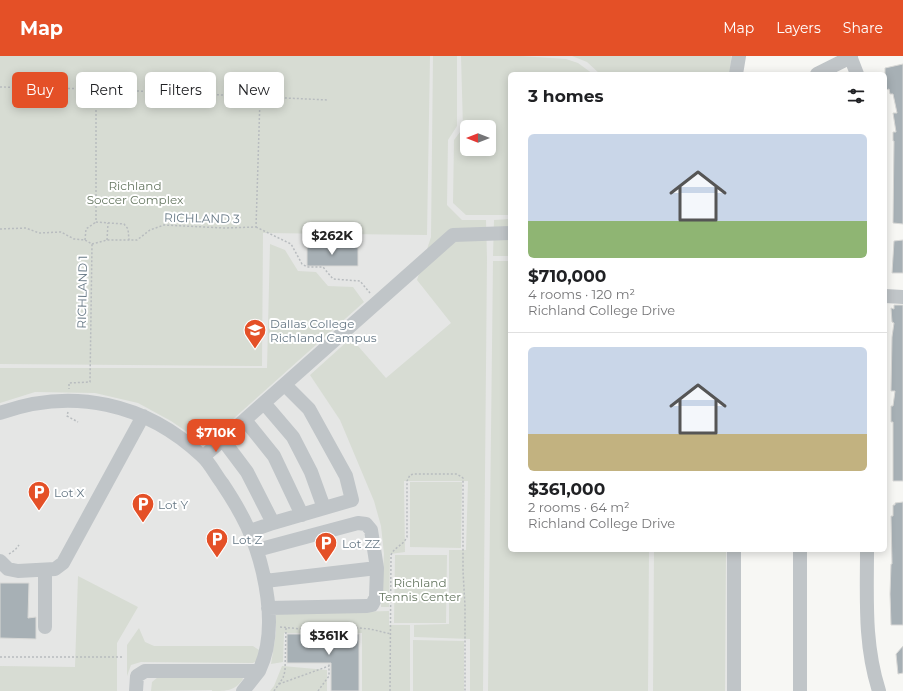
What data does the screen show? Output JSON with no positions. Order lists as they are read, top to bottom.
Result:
{
  "streets": {
    "path": ["RICHLAND 3", "RICHLAND 1"]
  },
  "parks": ["Richland Soccer Complex", "Richland Tennis Center"],
  "places": {
    "school or university": ["Dallas College Richland Campus"],
    "parking": [
      "Lot X",
      "Lot Y",
      "Lot Z",
      "Lot ZZ"
    ]
  },
  "north": "left",
  "page": {
    "header": "Map",
    "nav": ["Map", "Layers", "Share"],
    "chip": [
      "Buy",
      "Rent",
      "Filters",
      "New"
    ],
    "heading": "3 homes",
    "list": [
      {
        "name": "$710,000",
        "note": "4 rooms · 120 m² · Richland College Drive"
      },
      {
        "name": "$361,000",
        "note": "2 rooms · 64 m² · Richland College Drive"
      }
    ],
    "price": ["$262K", "$710K", "$361K"]
  }
}
